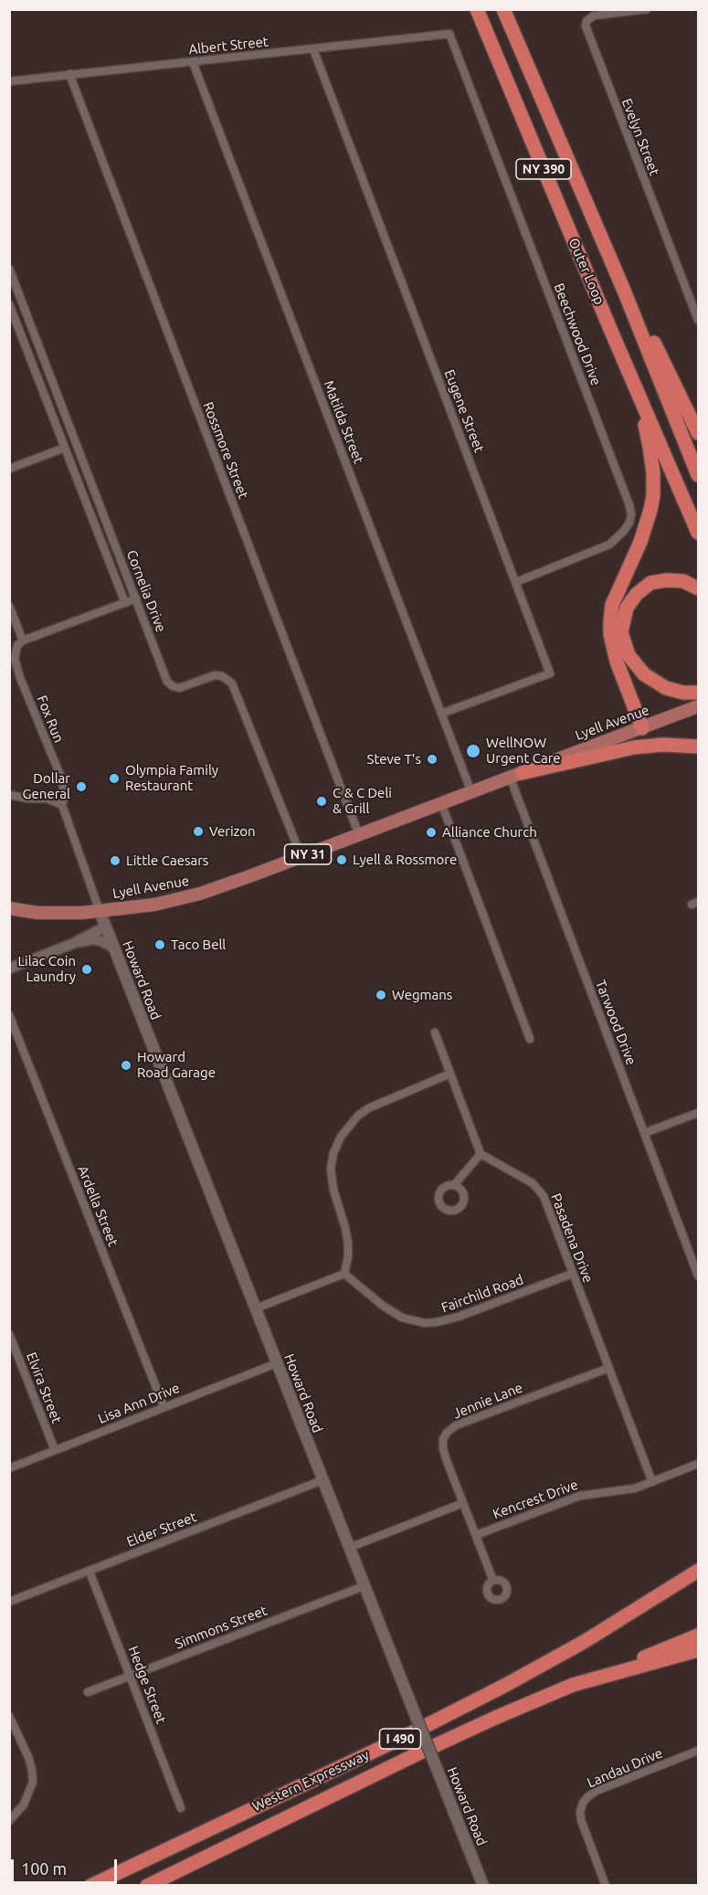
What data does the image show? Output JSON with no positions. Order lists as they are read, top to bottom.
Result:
{
  "streets": {
    "highway": [
      "NY 390",
      "Outer Loop",
      "I 490",
      "Western Expressway"
    ],
    "main road": ["Lyell Avenue", "NY 31", "Howard Road"],
    "street": [
      "Albert Street",
      "Evelyn Street",
      "Beechwood Drive",
      "Eugene Street",
      "Matilda Street",
      "Rossmore Street",
      "Cornelia Drive",
      "Fox Run",
      "Tarwood Drive",
      "Ardella Street",
      "Pasadena Drive",
      "Fairchild Road",
      "Elvira Street",
      "Jennie Lane",
      "Lisa Ann Drive",
      "Kencrest Drive",
      "Elder Street",
      "Simmons Street",
      "Hedge Street",
      "Landau Drive"
    ]
  },
  "crossings": [
    ["Albert Street", "Beechwood Drive"],
    ["Albert Street", "Eugene Street"],
    ["Albert Street", "Matilda Street"],
    ["Albert Street", "Rossmore Street"],
    ["Beechwood Drive", "Eugene Street"],
    ["Eugene Street", "Matilda Street"],
    ["Matilda Street", "Lyell Avenue"],
    ["Rossmore Street", "Lyell Avenue"],
    ["Cornelia Drive", "Lyell Avenue"],
    ["Fox Run", "Lyell Avenue"],
    ["Fox Run", "NY 31"],
    ["Fox Run", "Howard Road"],
    ["Lyell Avenue", "NY 31"],
    ["Lyell Avenue", "Howard Road"],
    ["Lyell Avenue", "Tarwood Drive"],
    ["NY 31", "Howard Road"],
    ["Howard Road", "Lisa Ann Drive"],
    ["Howard Road", "Elder Street"],
    ["Howard Road", "Simmons Street"],
    ["Ardella Street", "Lisa Ann Drive"],
    ["Pasadena Drive", "Fairchild Road"],
    ["Pasadena Drive", "Jennie Lane"],
    ["Pasadena Drive", "Kencrest Drive"],
    ["Elvira Street", "Lisa Ann Drive"],
    ["Elder Street", "Hedge Street"],
    ["Simmons Street", "Hedge Street"]
  ],
  "places": [
    "WellNOW Urgent Care",
    "Steve T's",
    "Olympia Family Restaurant",
    "Dollar General",
    "C & C Deli & Grill",
    "Verizon",
    "Alliance Church",
    "Lyell & Rossmore",
    "Little Caesars",
    "Taco Bell",
    "Lilac Coin Laundry",
    "Wegmans",
    "Howard Road Garage"
  ],
  "scale_bar": "100 m"
}
